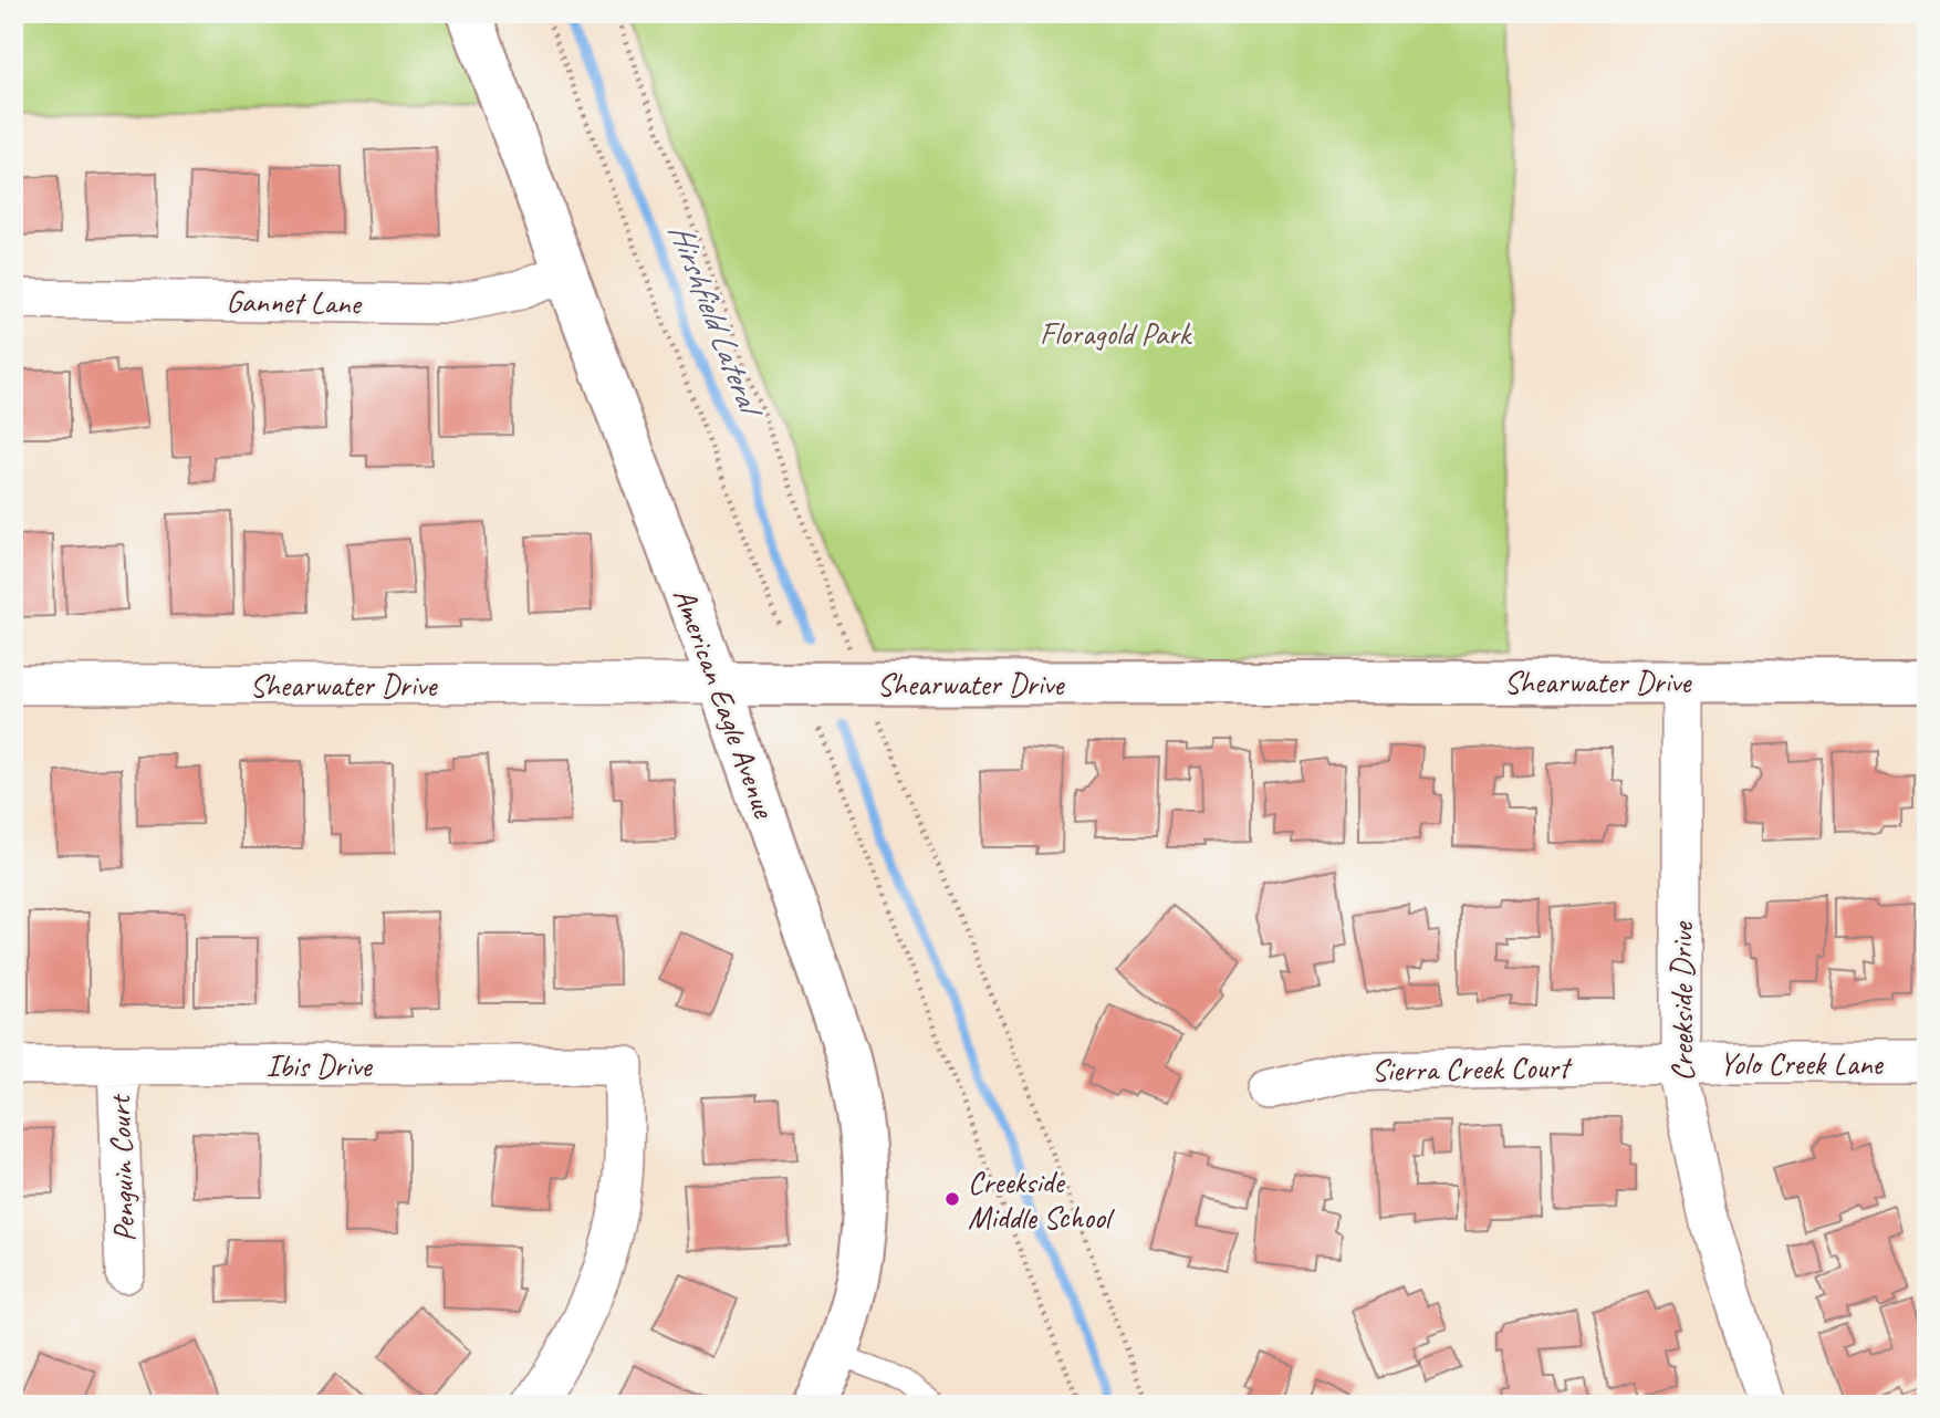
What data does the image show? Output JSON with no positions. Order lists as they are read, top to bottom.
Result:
{
  "streets": {
    "street": [
      "Gannet Lane",
      "Shearwater Drive",
      "American Eagle Avenue",
      "Creekside Drive",
      "Yolo Creek Lane",
      "Ibis Drive",
      "Sierra Creek Court",
      "Penguin Court"
    ]
  },
  "crossings": [
    ["Gannet Lane", "American Eagle Avenue"],
    ["Shearwater Drive", "American Eagle Avenue"],
    ["Shearwater Drive", "Creekside Drive"],
    ["Creekside Drive", "Yolo Creek Lane"],
    ["Creekside Drive", "Sierra Creek Court"],
    ["Yolo Creek Lane", "Sierra Creek Court"],
    ["Ibis Drive", "Penguin Court"]
  ],
  "water": ["Hirshfield Lateral"],
  "parks": ["Floragold Park"],
  "places": ["Creekside Middle School"]
}
